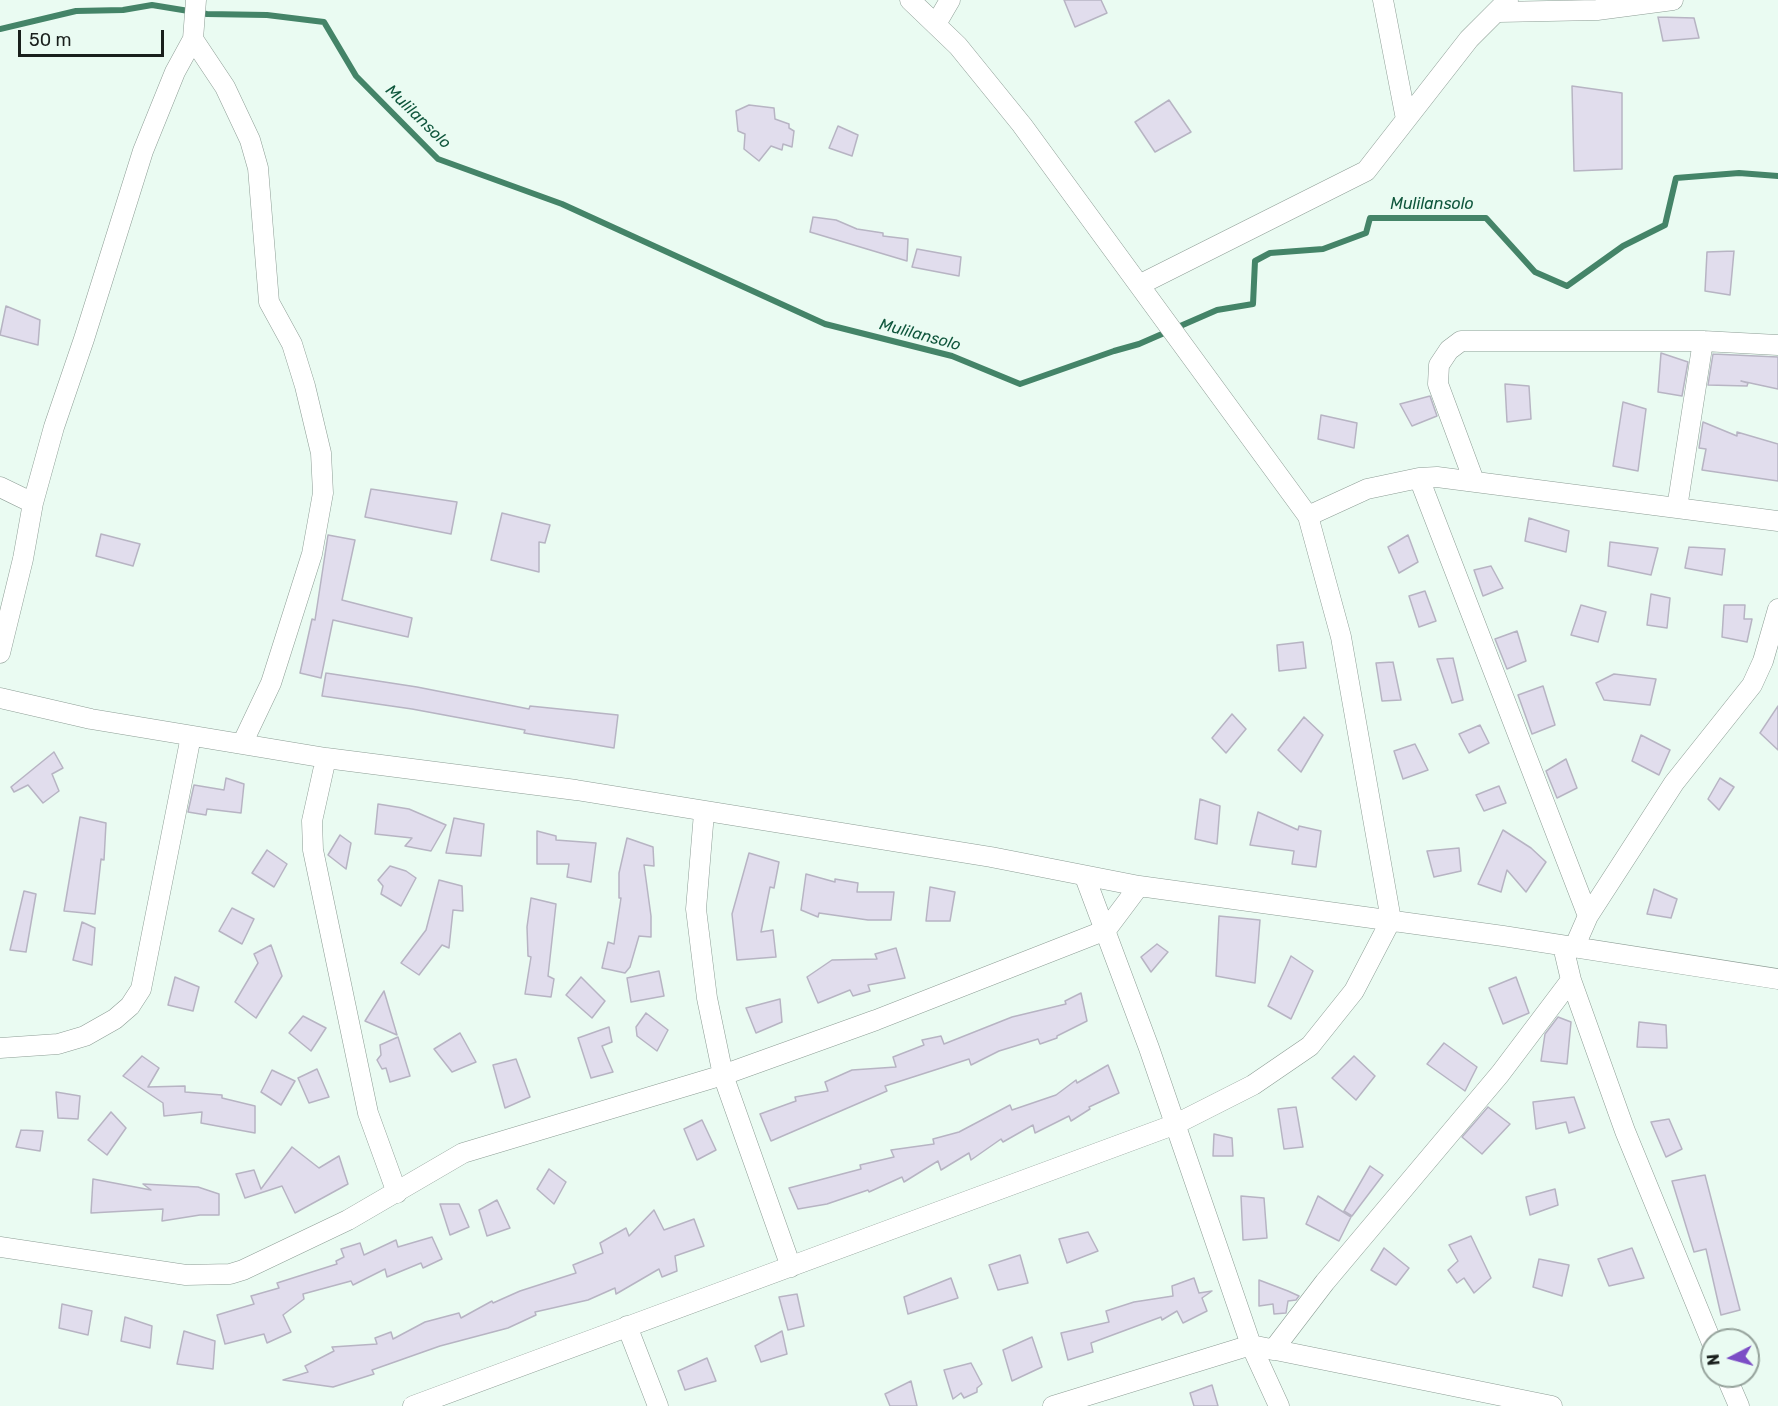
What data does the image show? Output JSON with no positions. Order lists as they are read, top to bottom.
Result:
{
  "water": ["Mulilansolo"],
  "scale_bar": "50 m",
  "north": "left"
}
